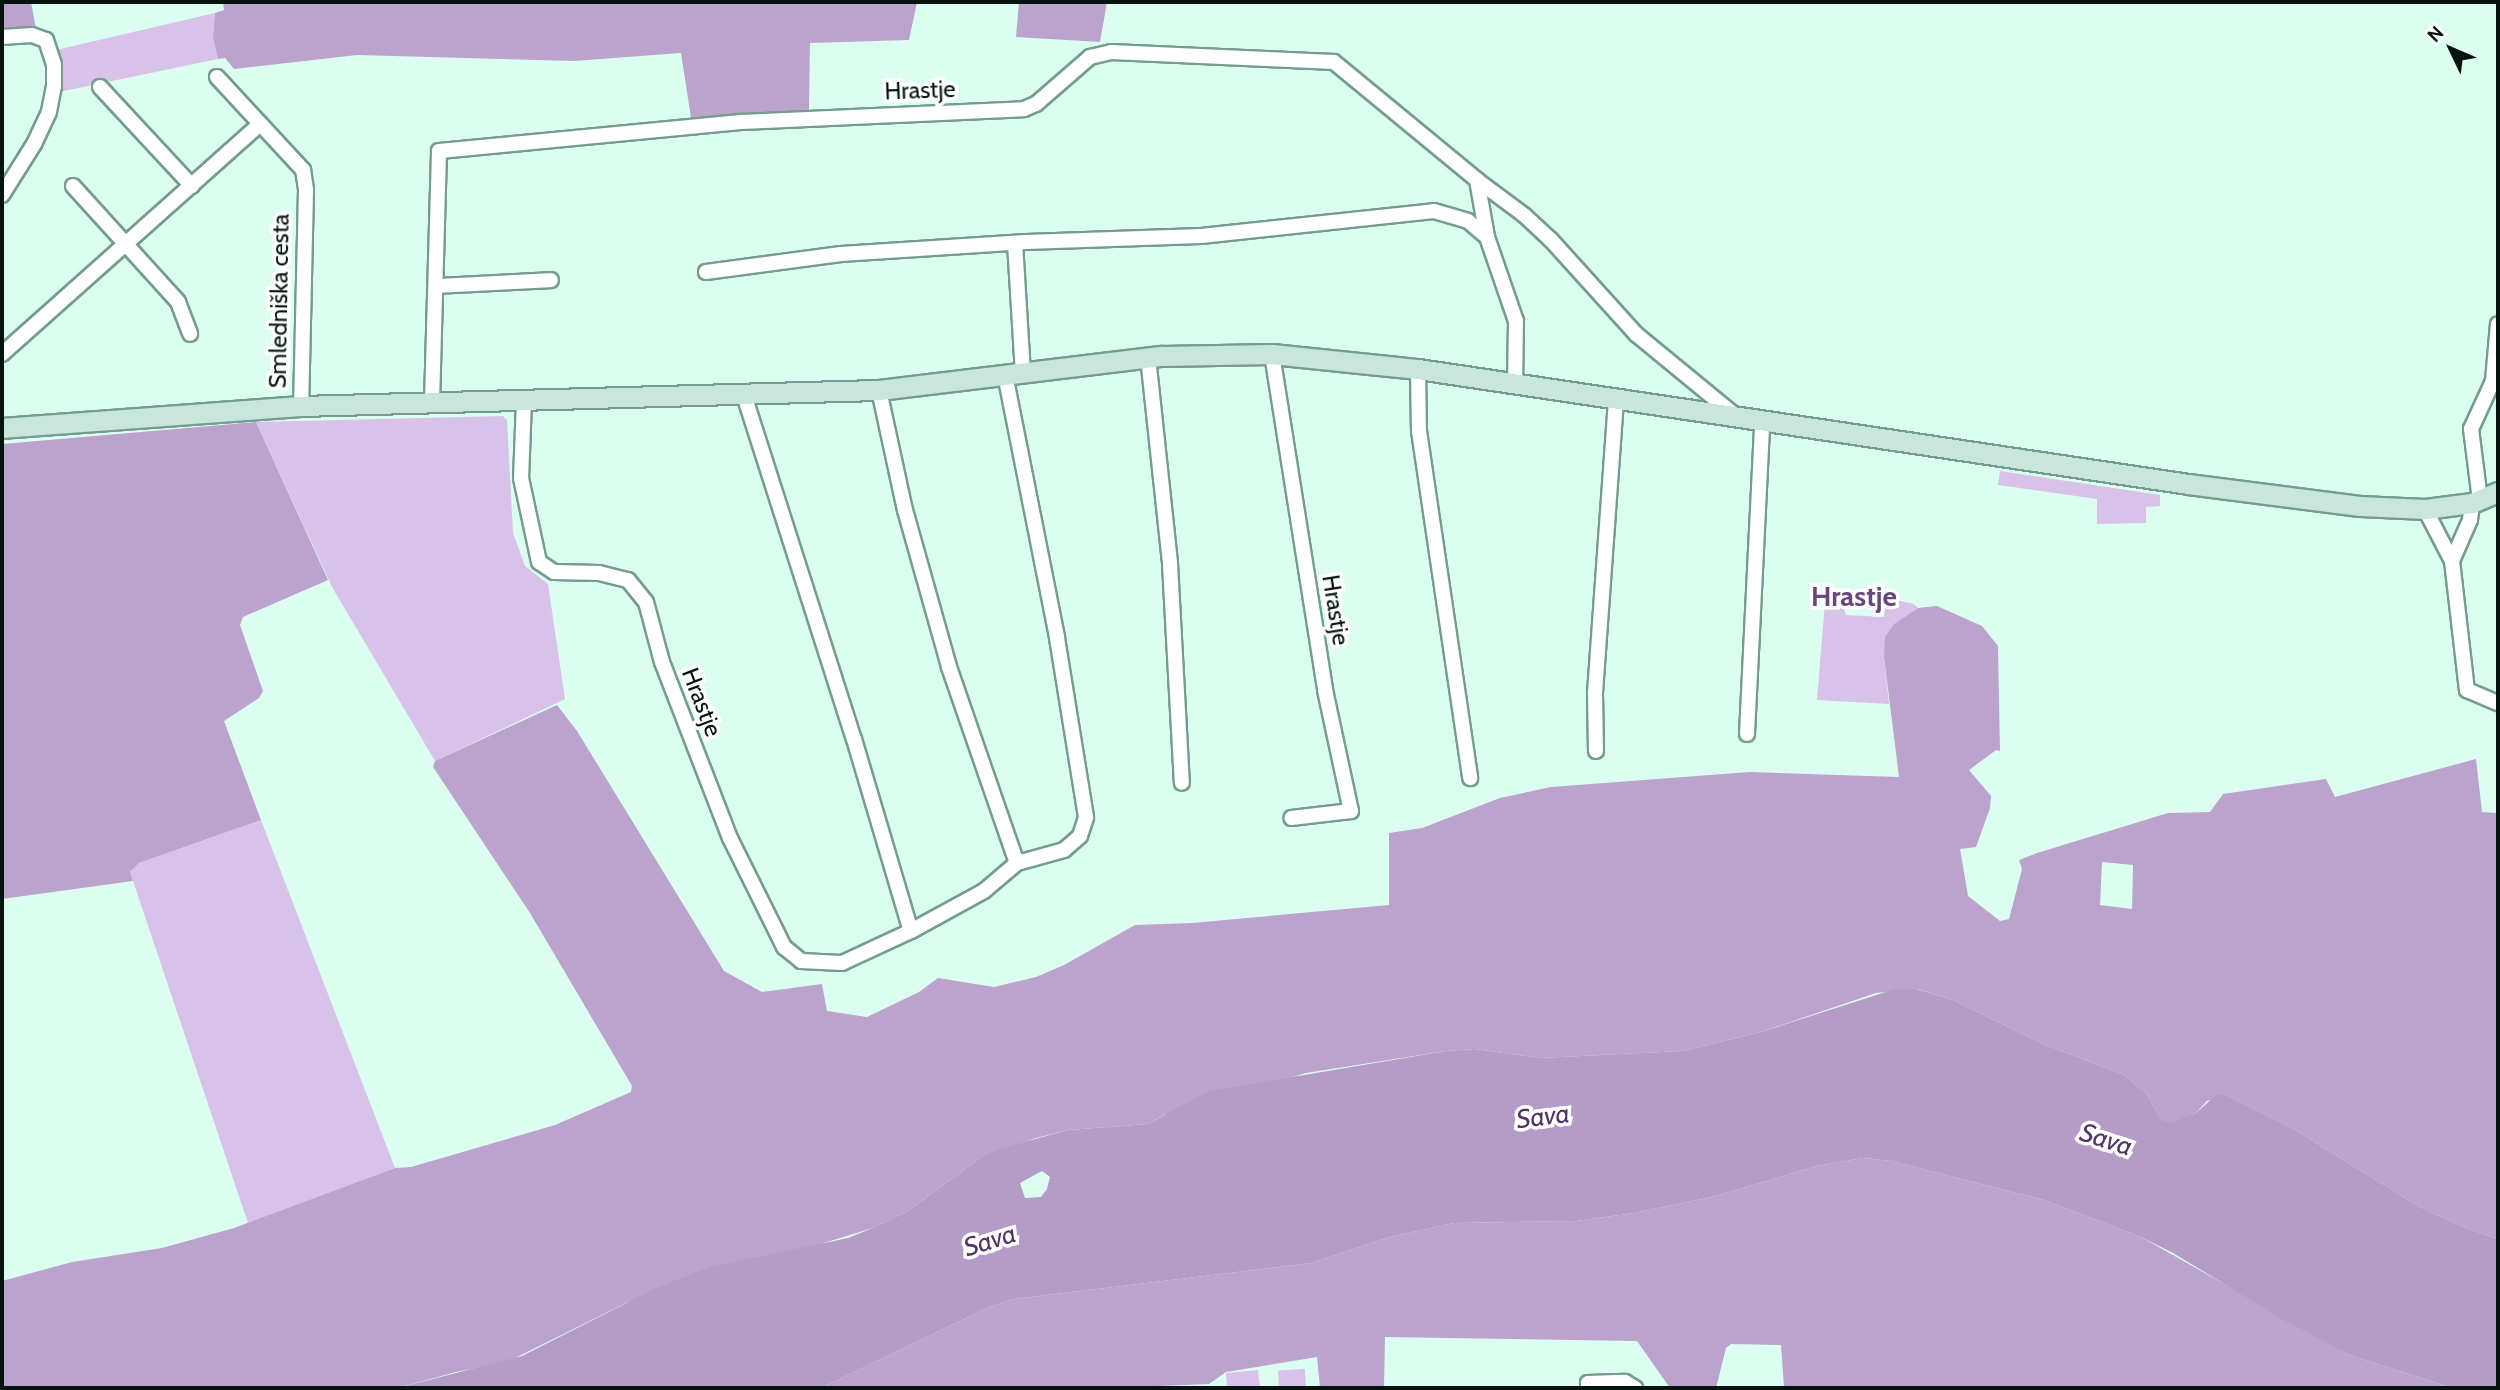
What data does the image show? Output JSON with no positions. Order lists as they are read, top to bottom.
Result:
{
  "streets": {
    "street": ["Hrastje", "Smledniška cesta"]
  },
  "districts": ["Hrastje"],
  "water": ["Sava"],
  "north": "top left"
}
